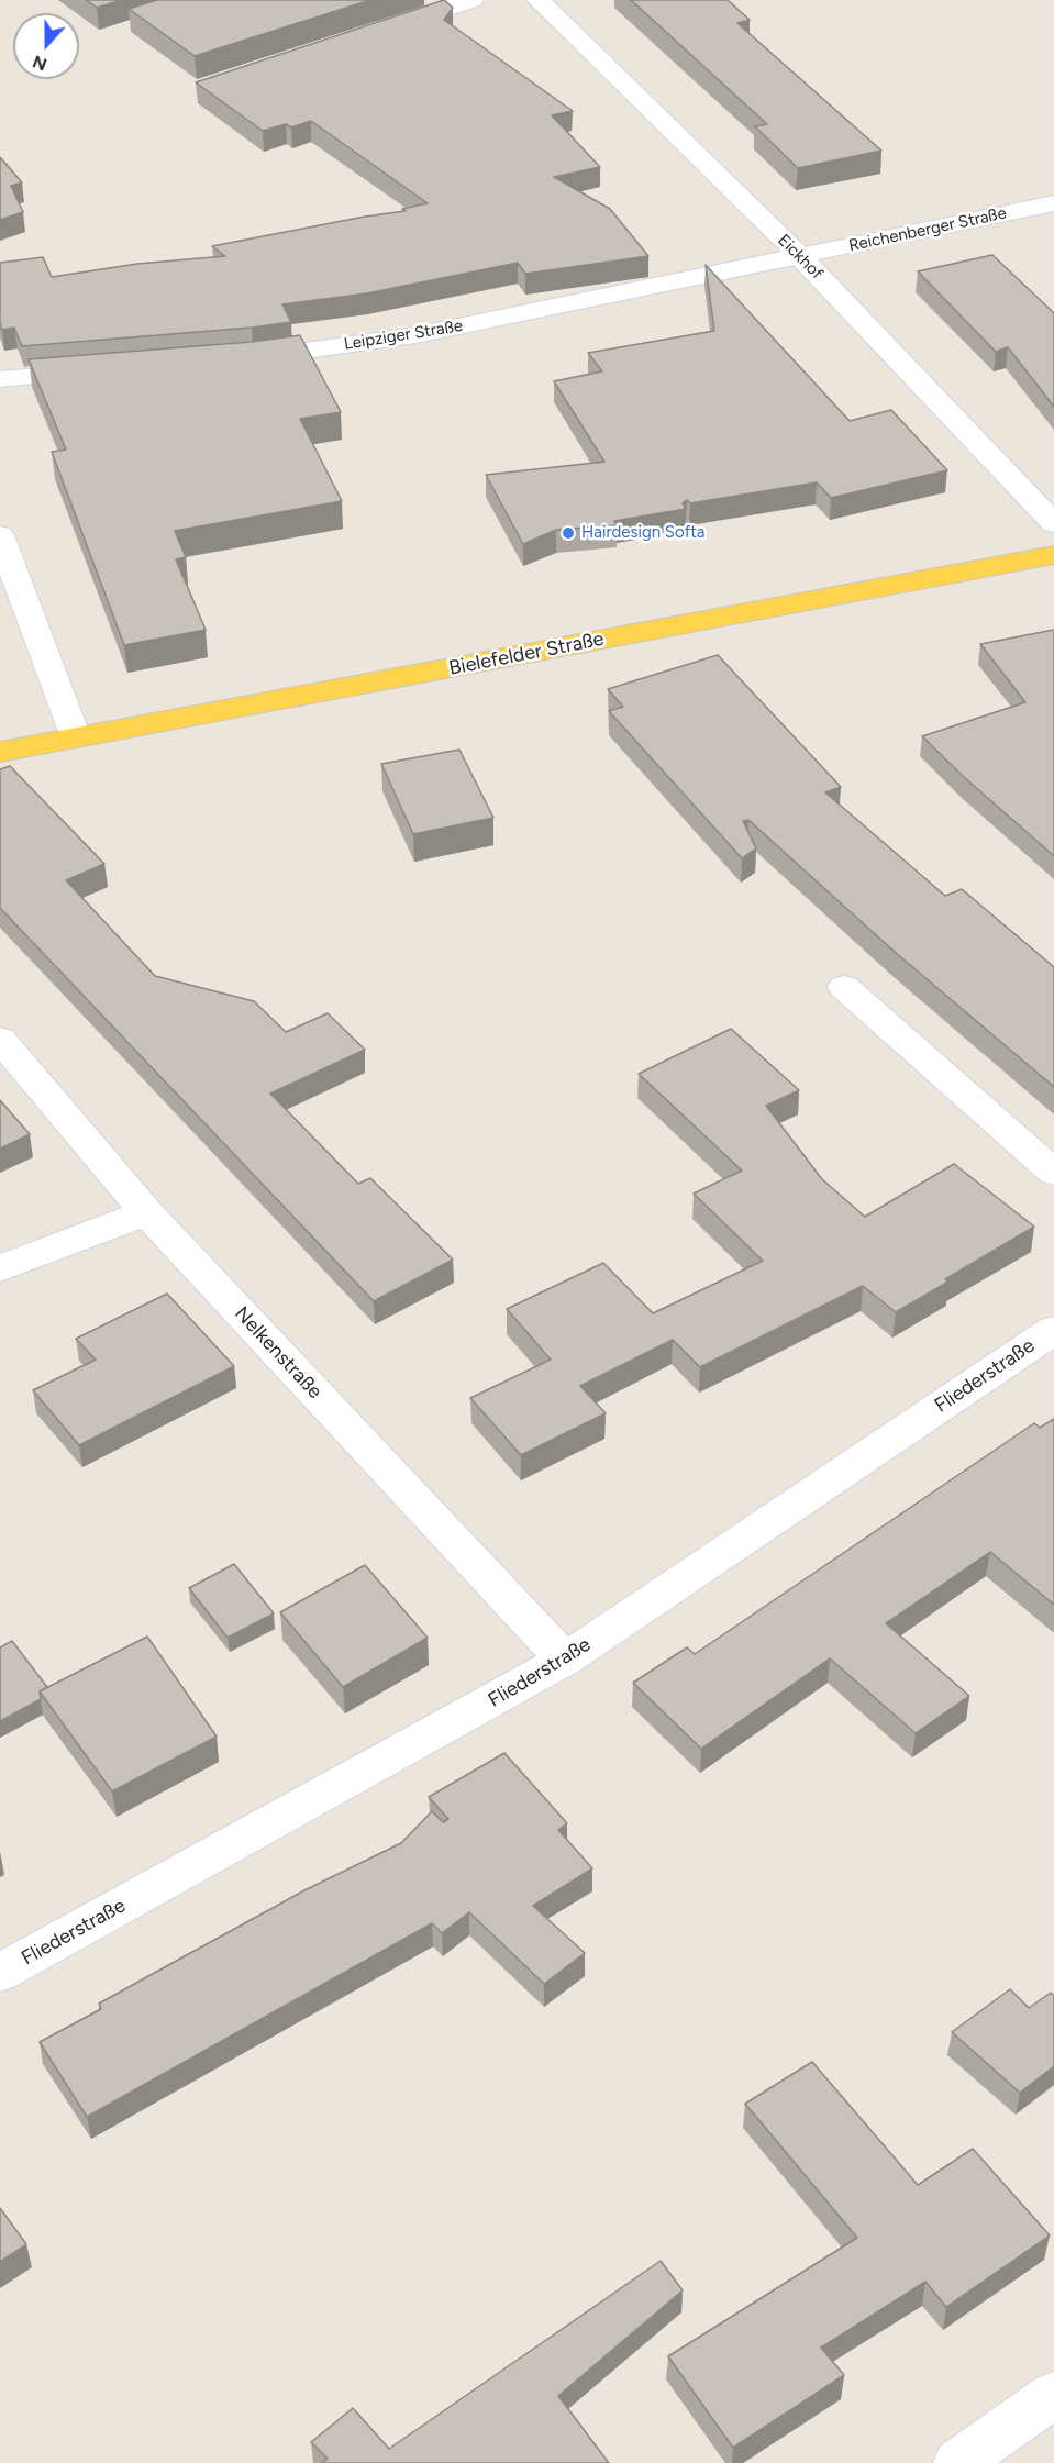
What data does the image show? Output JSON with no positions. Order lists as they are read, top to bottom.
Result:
{
  "streets": {
    "main road": ["Bielefelder Straße"],
    "street": [
      "Reichenberger Straße",
      "Eickhof",
      "Leipziger Straße",
      "Nelkenstraße",
      "Fliederstraße"
    ]
  },
  "crossings": [
    ["Reichenberger Straße", "Eickhof"],
    ["Reichenberger Straße", "Leipziger Straße"],
    ["Eickhof", "Leipziger Straße"],
    ["Nelkenstraße", "Fliederstraße"]
  ],
  "places": ["Hairdesign Softa"],
  "north": "bottom"
}
